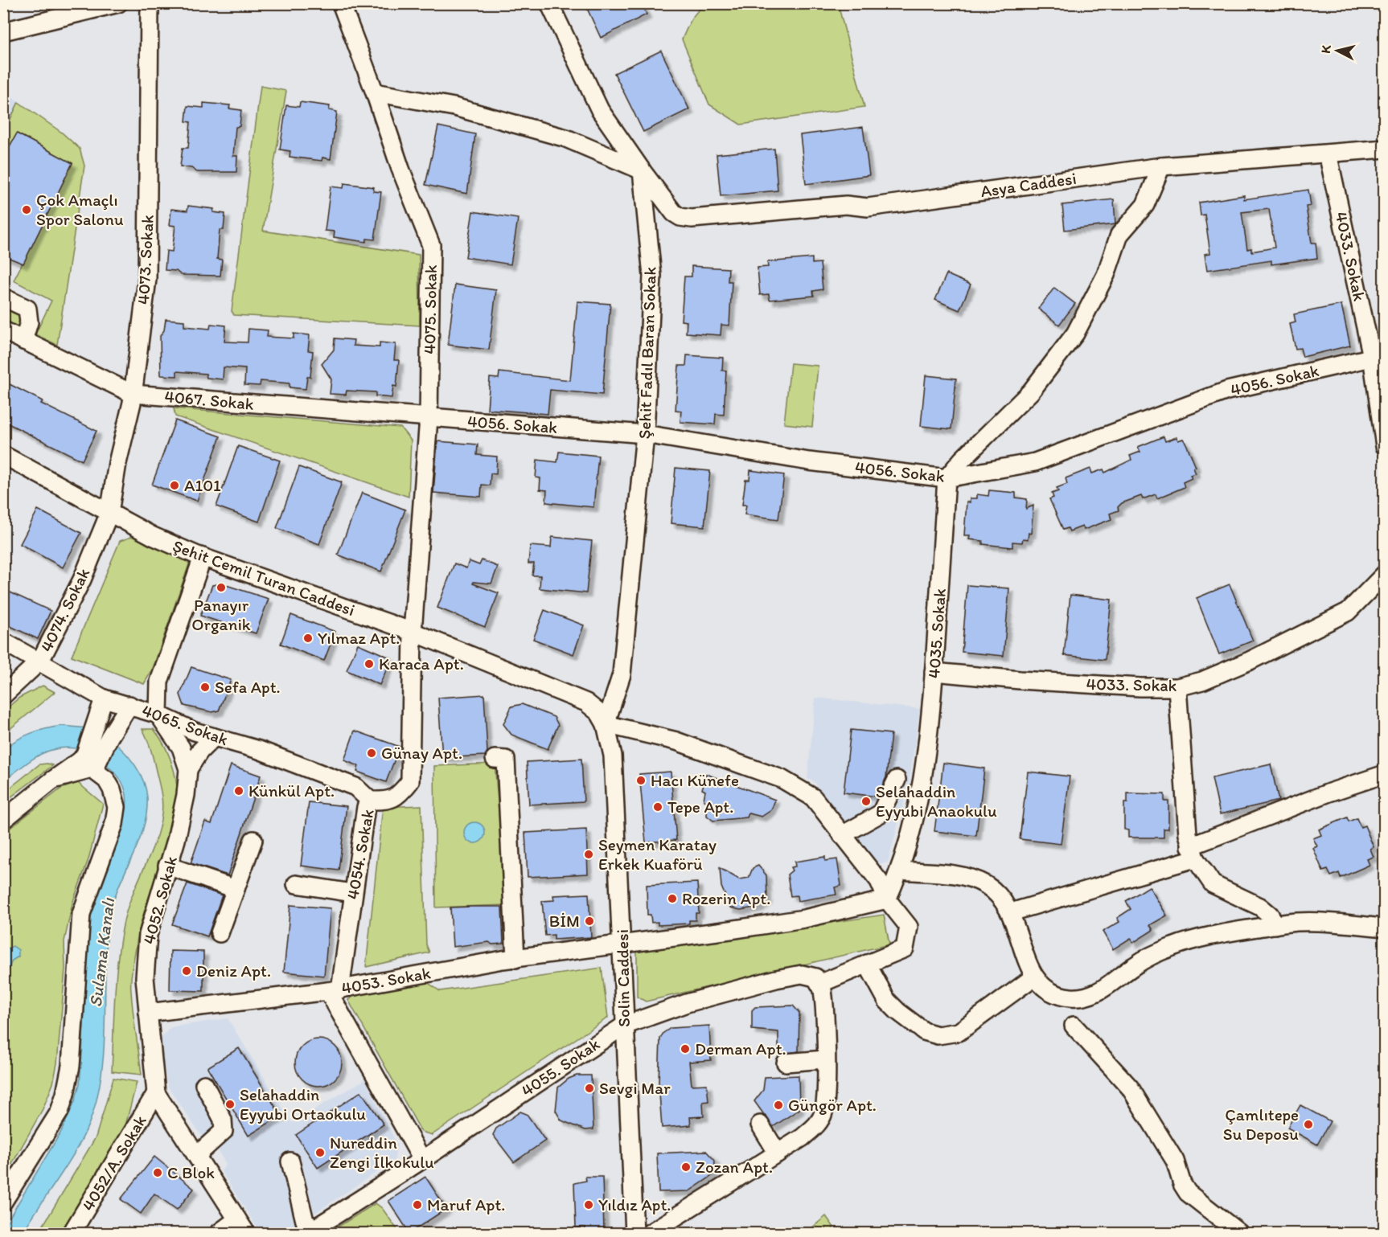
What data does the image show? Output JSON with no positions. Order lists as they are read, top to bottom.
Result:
{
  "streets": {
    "street": [
      "Asya Caddesi",
      "4033. Sokak",
      "4073. Sokak",
      "4075. Sokak",
      "Şehit Fadıl Baran Sokak",
      "4056. Sokak",
      "4067. Sokak",
      "Şehit Cemil Turan Caddesi",
      "4074. Sokak",
      "4035. Sokak",
      "4065. Sokak",
      "4054. Sokak",
      "4052. Sokak",
      "Solin Caddesi",
      "4053. Sokak",
      "4055. Sokak",
      "4052/A. Sokak"
    ]
  },
  "crossings": [
    ["Asya Caddesi", "4033. Sokak"],
    ["Asya Caddesi", "Şehit Fadıl Baran Sokak"],
    ["4033. Sokak", "4056. Sokak"],
    ["4033. Sokak", "4035. Sokak"],
    ["4073. Sokak", "4067. Sokak"],
    ["4073. Sokak", "Şehit Cemil Turan Caddesi"],
    ["4073. Sokak", "4074. Sokak"],
    ["4075. Sokak", "4056. Sokak"],
    ["4075. Sokak", "4067. Sokak"],
    ["4075. Sokak", "Şehit Cemil Turan Caddesi"],
    ["4075. Sokak", "4054. Sokak"],
    ["Şehit Fadıl Baran Sokak", "4056. Sokak"],
    ["Şehit Fadıl Baran Sokak", "Şehit Cemil Turan Caddesi"],
    ["Şehit Fadıl Baran Sokak", "Solin Caddesi"],
    ["4056. Sokak", "4067. Sokak"],
    ["4056. Sokak", "4035. Sokak"],
    ["Şehit Cemil Turan Caddesi", "4074. Sokak"],
    ["Şehit Cemil Turan Caddesi", "4054. Sokak"],
    ["Şehit Cemil Turan Caddesi", "Solin Caddesi"],
    ["4074. Sokak", "4065. Sokak"],
    ["4065. Sokak", "4054. Sokak"],
    ["4065. Sokak", "4052. Sokak"],
    ["4054. Sokak", "4053. Sokak"],
    ["4052. Sokak", "4053. Sokak"],
    ["4052. Sokak", "4052/A. Sokak"],
    ["Solin Caddesi", "4053. Sokak"],
    ["Solin Caddesi", "4055. Sokak"]
  ],
  "water": ["Sulama Kanalı"],
  "places": [
    "Çok Amaçlı Spor Salonu",
    "A101",
    "Panayır Organik",
    "Yılmaz Apt.",
    "Karaca Apt.",
    "Sefa Apt.",
    "Günay Apt.",
    "Hacı Künefe",
    "Künkül Apt.",
    "Selahaddin Eyyubi Anaokulu",
    "Tepe Apt.",
    "Seymen Karatay Erkek Kuaförü",
    "Rozerin Apt.",
    "BİM",
    "Deniz Apt.",
    "Derman Apt.",
    "Sevgi Mar",
    "Selahaddin Eyyubi Ortaokulu",
    "Güngör Apt.",
    "Çamlıtepe Su Deposu",
    "Nureddin Zengi İlkokulu",
    "Zozan Apt.",
    "C Blok",
    "Maruf Apt.",
    "Yıldız Apt."
  ],
  "north": "left"
}
